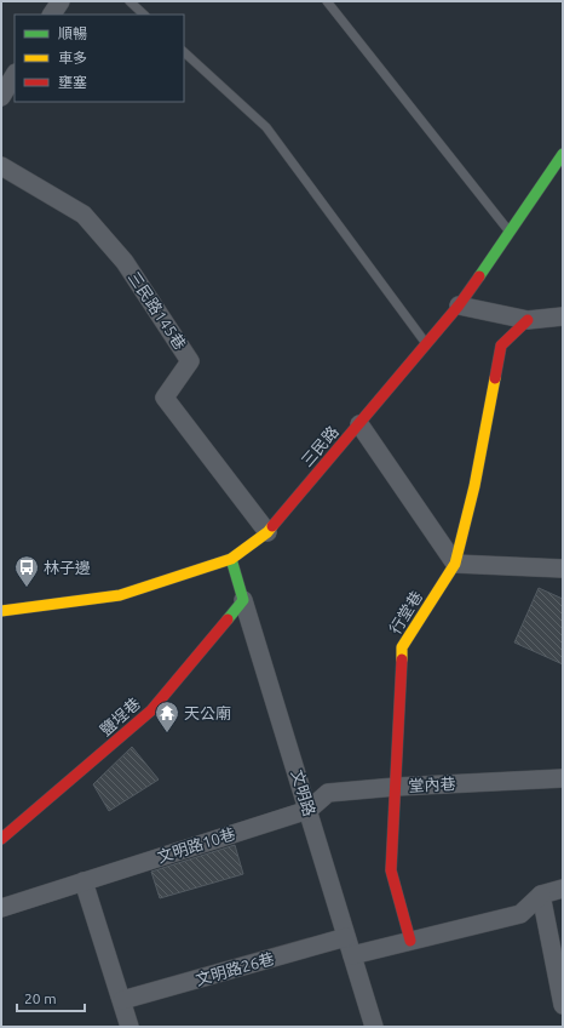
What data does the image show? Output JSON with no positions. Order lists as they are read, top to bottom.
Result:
{
  "streets": {
    "street": [
      "三民路145巷",
      "三民路",
      "行堂巷",
      "鹽埕巷",
      "堂內巷",
      "文明路",
      "文明路10巷",
      "文明路26巷"
    ]
  },
  "crossings": [
    ["三民路145巷", "三民路"],
    ["三民路", "文明路"],
    ["行堂巷", "堂內巷"],
    ["鹽埕巷", "文明路"],
    ["堂內巷", "文明路"],
    ["堂內巷", "文明路10巷"],
    ["文明路", "文明路10巷"],
    ["文明路", "文明路26巷"]
  ],
  "places": {
    "bus stop": ["林子邊"],
    "temple": ["天公廟"]
  },
  "legend": ["順暢", "車多", "壅塞"],
  "scale_bar": "20 m"
}
